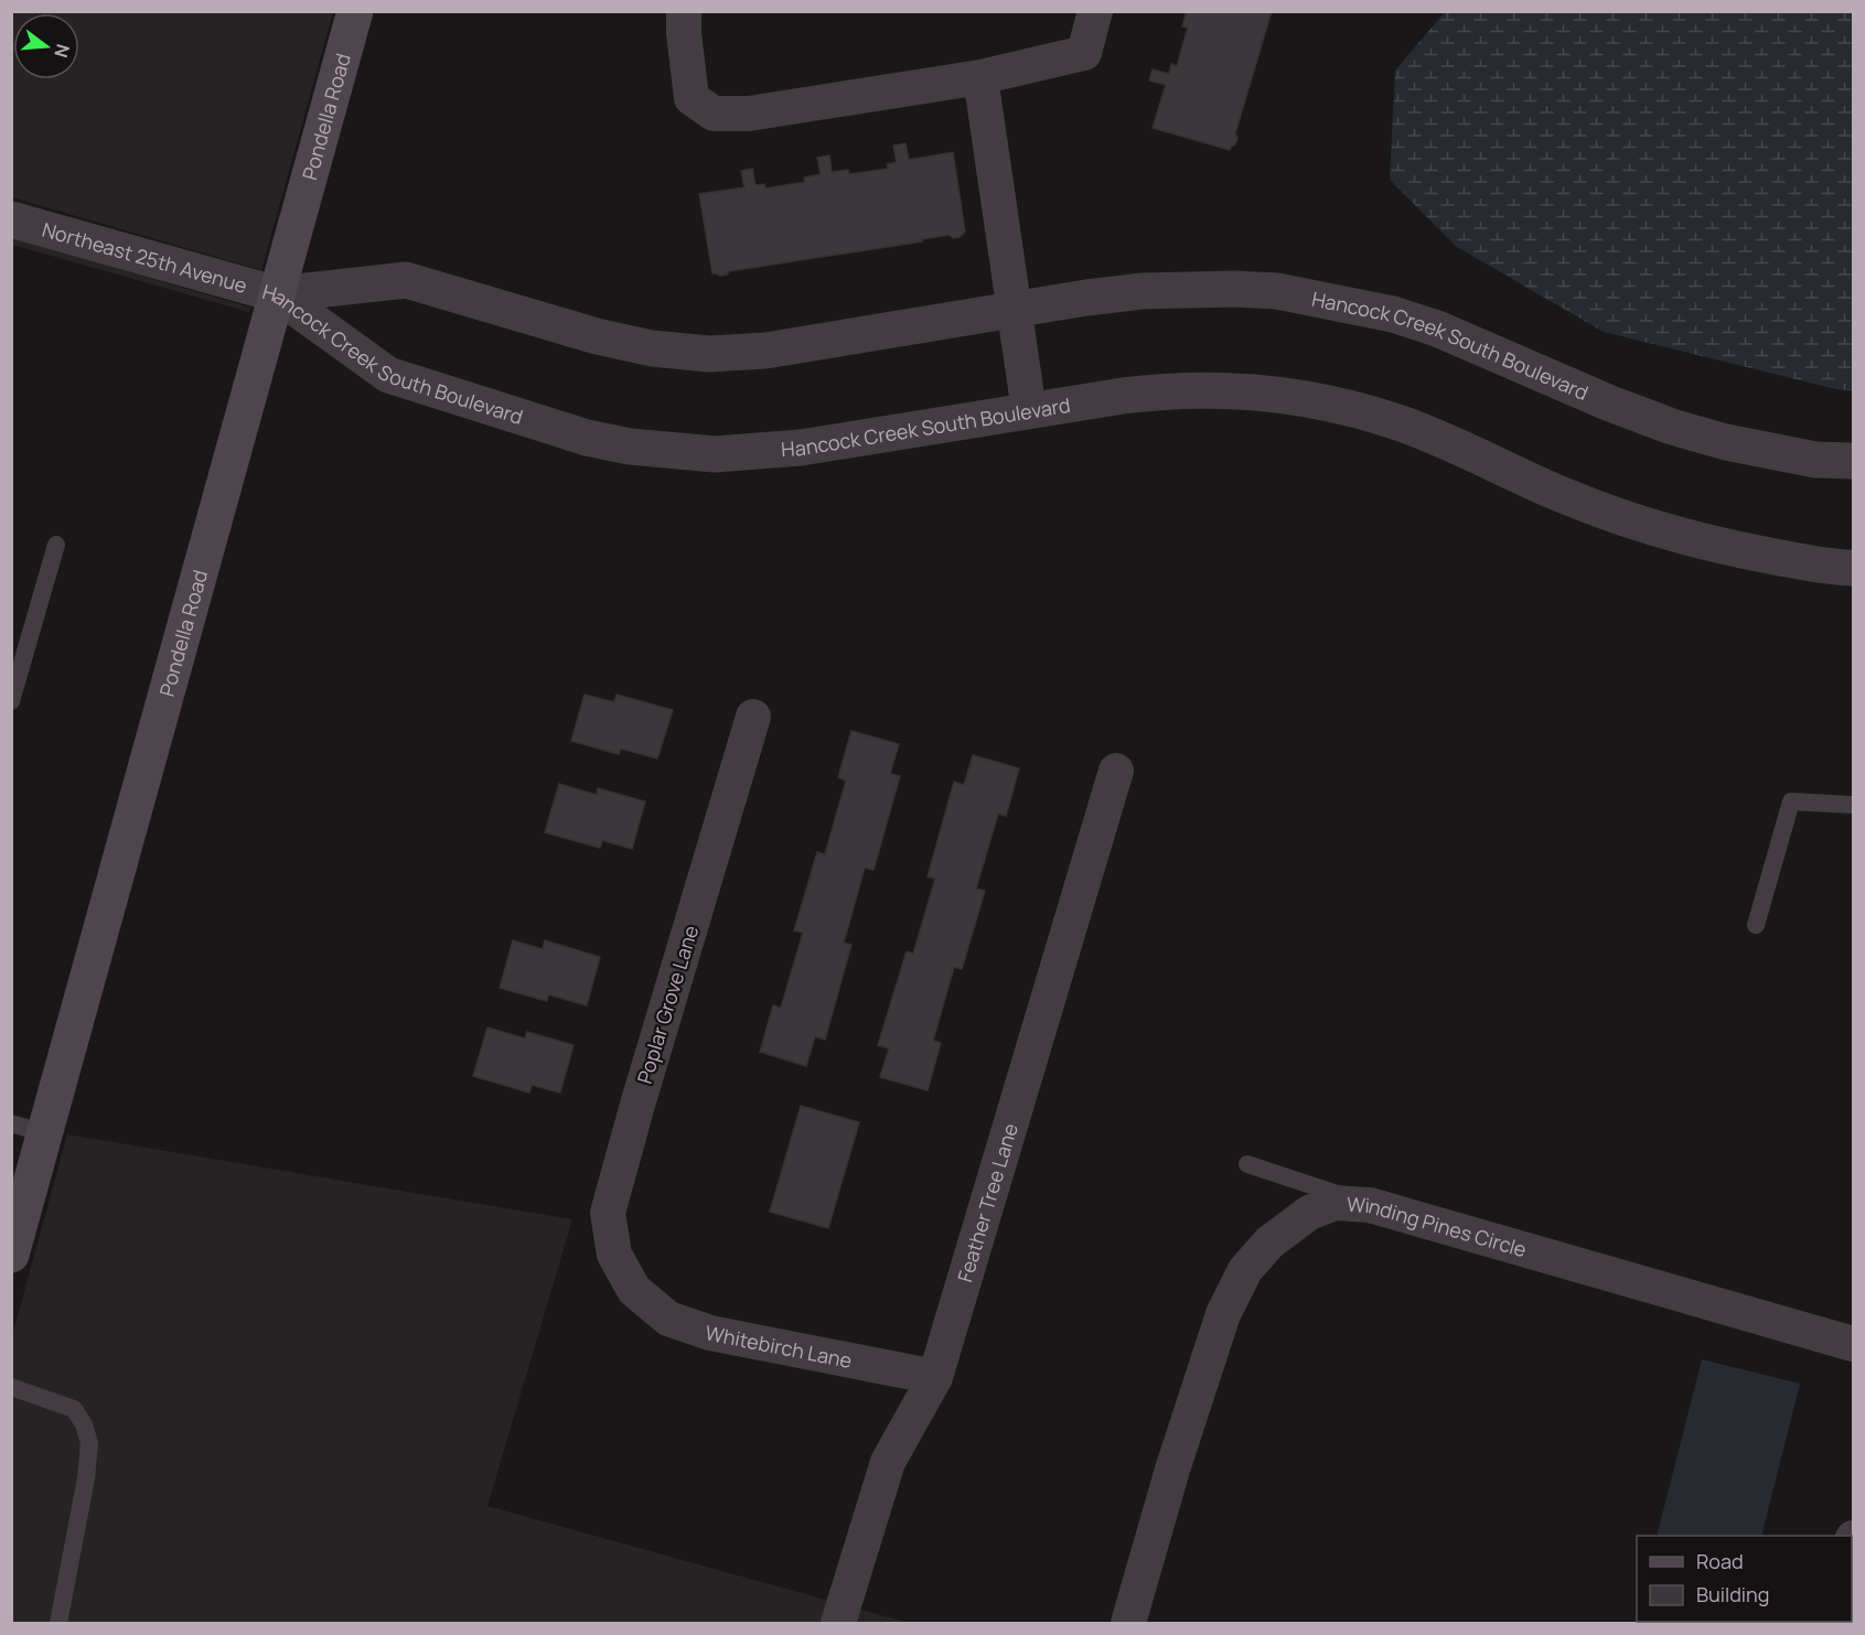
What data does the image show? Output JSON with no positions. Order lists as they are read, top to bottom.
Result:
{
  "streets": {
    "main road": ["Pondella Road"],
    "street": [
      "Northeast 25th Avenue",
      "Hancock Creek South Boulevard",
      "Poplar Grove Lane",
      "Feather Tree Lane",
      "Winding Pines Circle",
      "Whitebirch Lane"
    ]
  },
  "crossings": [
    ["Pondella Road", "Northeast 25th Avenue"],
    ["Pondella Road", "Hancock Creek South Boulevard"],
    ["Northeast 25th Avenue", "Hancock Creek South Boulevard"],
    ["Poplar Grove Lane", "Whitebirch Lane"],
    ["Feather Tree Lane", "Whitebirch Lane"]
  ],
  "legend": ["Road", "Building"],
  "north": "right"
}
